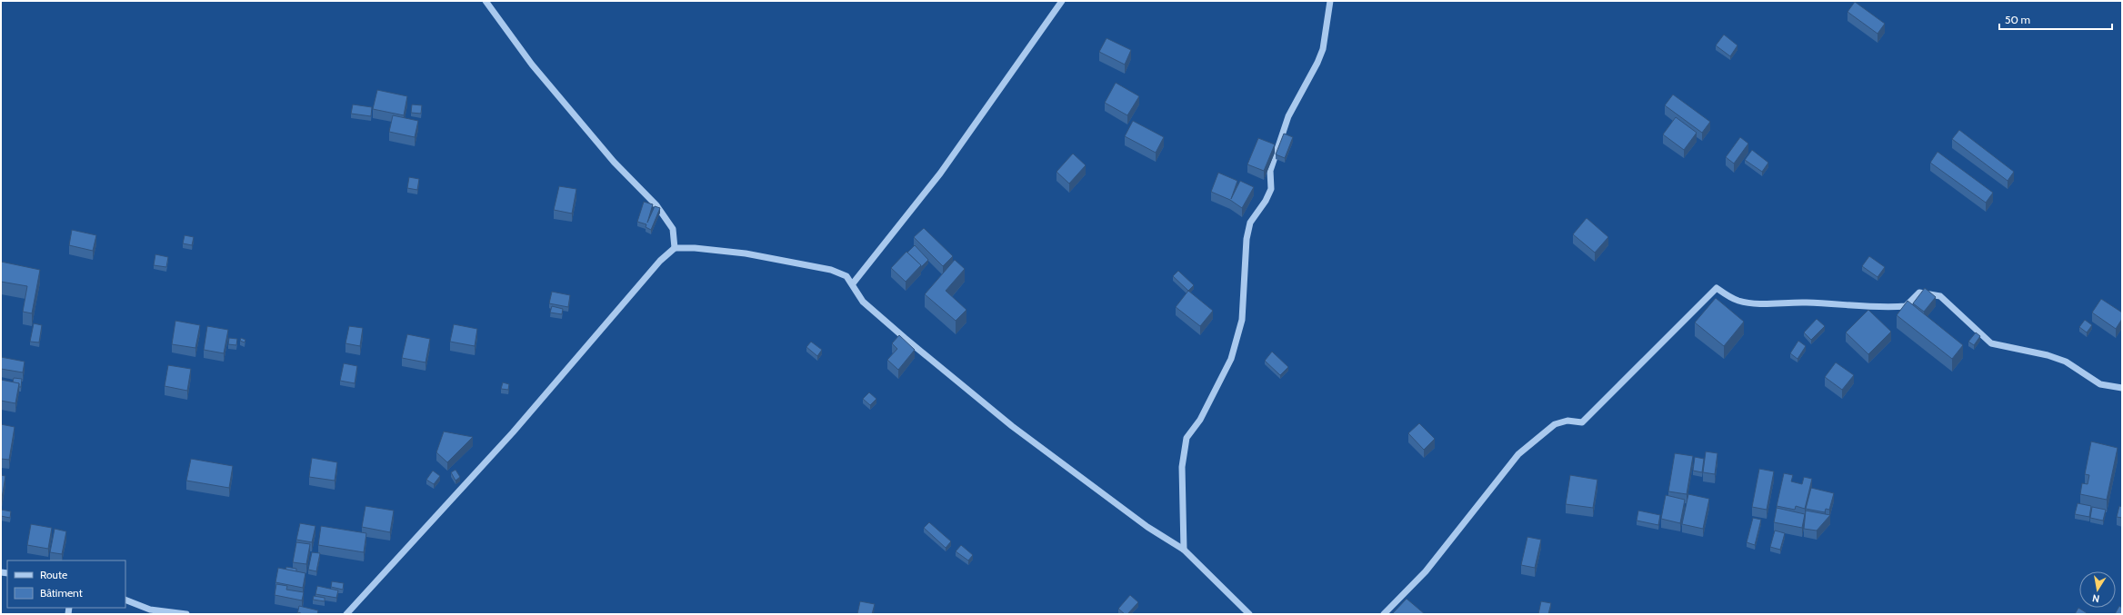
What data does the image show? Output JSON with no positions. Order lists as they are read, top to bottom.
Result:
{
  "legend": ["Route", "Bâtiment"],
  "scale_bar": "50 m",
  "north": "bottom"
}
